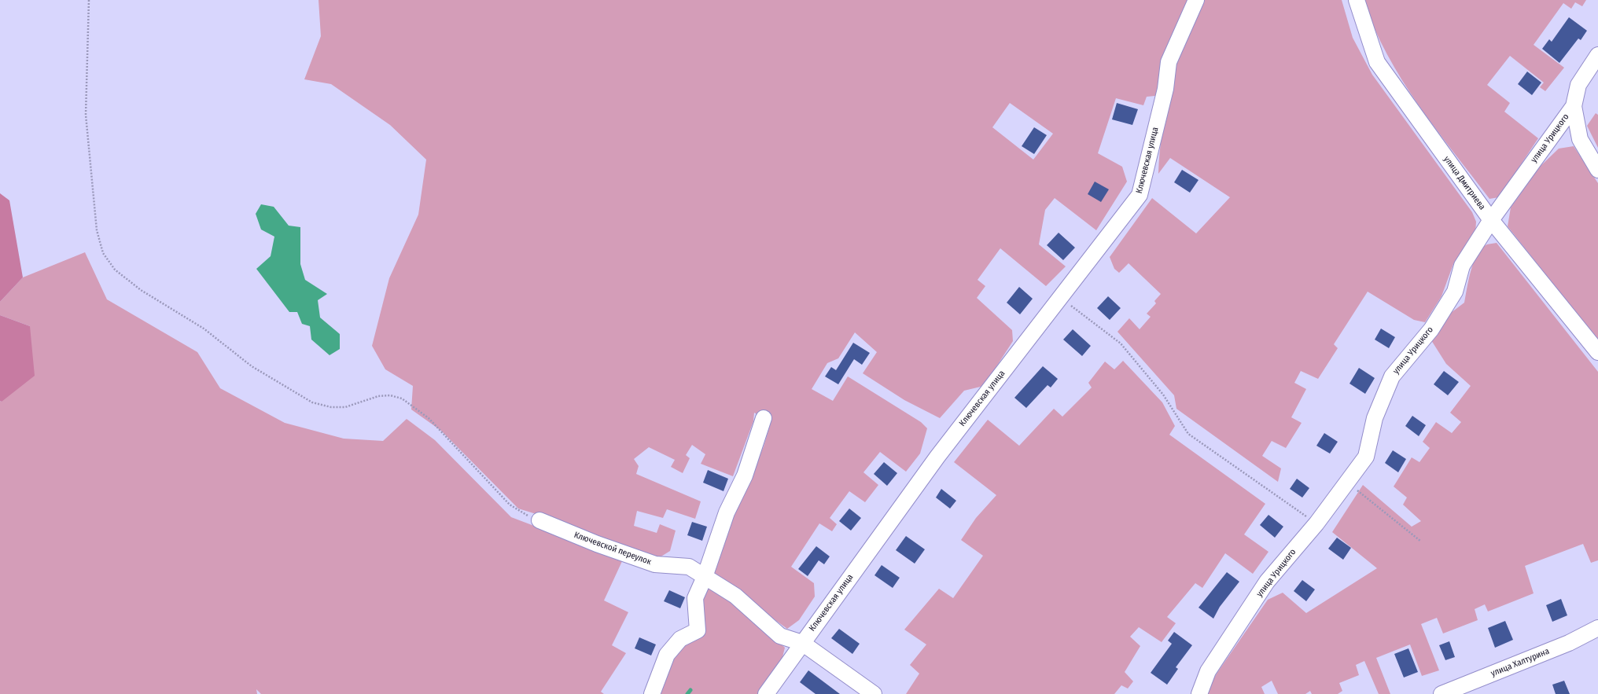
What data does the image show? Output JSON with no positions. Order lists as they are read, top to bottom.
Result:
{
  "streets": {
    "street": [
      "улица Урицкого",
      "Ключевская улица",
      "улица Дмитриева",
      "Ключевской переулок",
      "улица Халтурина"
    ]
  },
  "crossings": [
    ["улица Урицкого", "улица Дмитриева"],
    ["Ключевская улица", "Ключевской переулок"]
  ]
}
